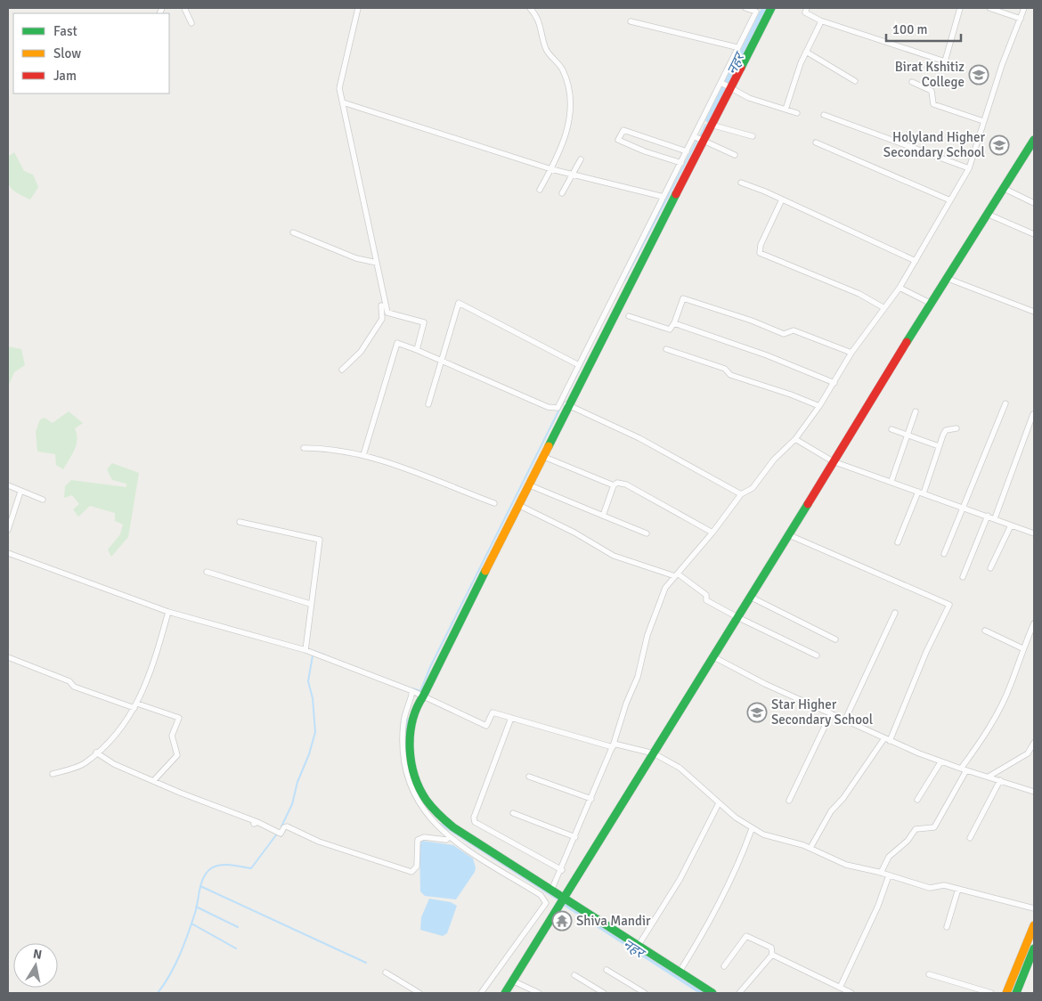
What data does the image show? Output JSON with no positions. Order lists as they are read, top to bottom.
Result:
{
  "water": ["नहर"],
  "places": {
    "school or university": ["Birat Kshitiz College", "Holyland Higher Secondary School", "Star Higher Secondary School"],
    "temple": ["Shiva Mandir"]
  },
  "legend": ["Fast", "Slow", "Jam"],
  "scale_bar": "100 m",
  "north": "top"
}
